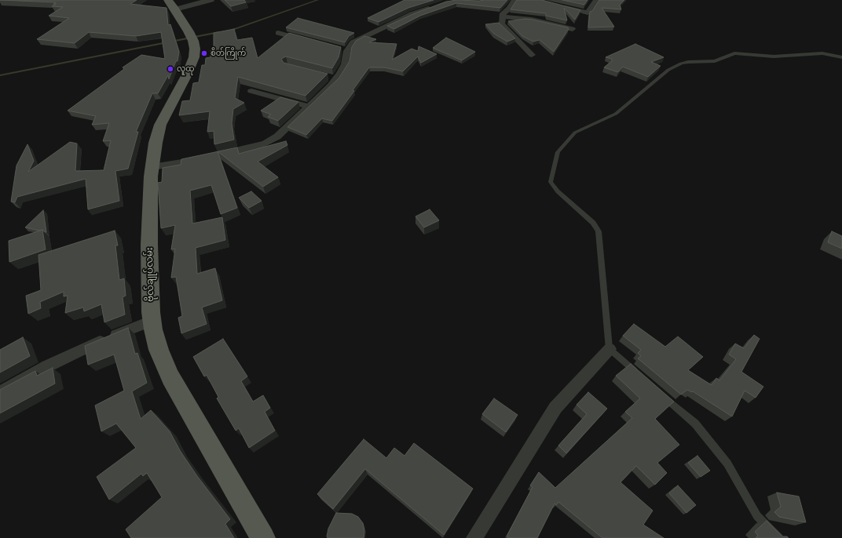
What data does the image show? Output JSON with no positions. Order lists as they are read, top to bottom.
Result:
{
  "streets": {
    "main road": ["ဗိုလ်‌ချုပ်‌လမ်း"]
  },
  "places": ["စိတ်ကြိုက်", "လူထု"]
}
